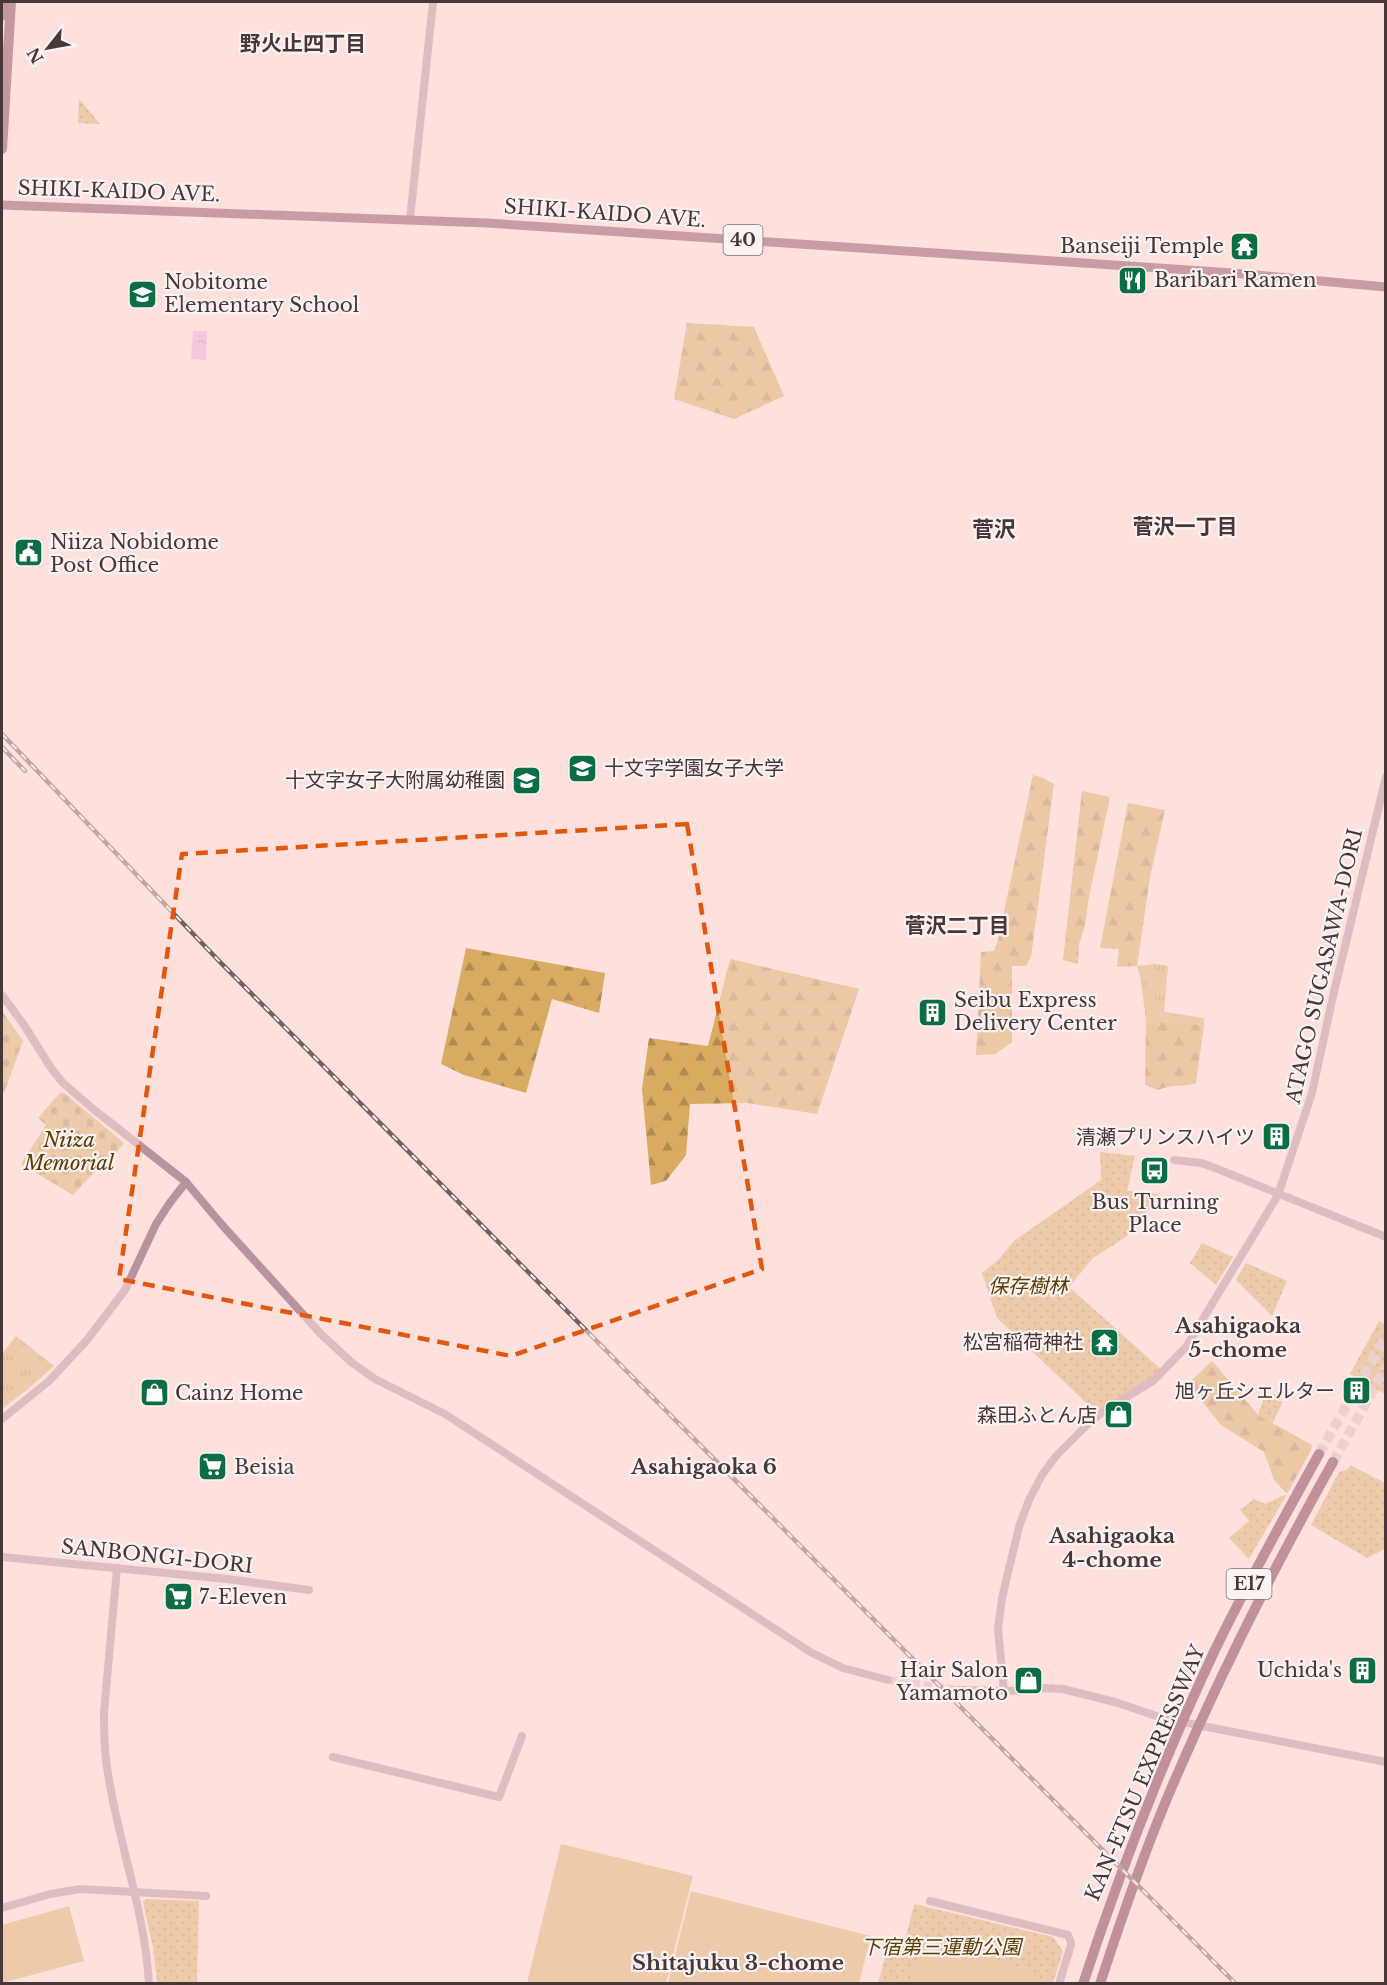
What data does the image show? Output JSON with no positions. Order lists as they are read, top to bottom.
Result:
{
  "streets": {
    "highway": ["E17", "KAN-ETSU EXPRESSWAY"],
    "main road": ["SHIKI-KAIDO AVE.", "40"],
    "street": ["ATAGO SUGASAWA-DORI", "SANBONGI-DORI"]
  },
  "districts": [
    "野火止四丁目",
    "菅沢一丁目",
    "菅沢",
    "菅沢二丁目",
    "Asahigaoka 5-chome",
    "Asahigaoka 6",
    "Asahigaoka 4-chome",
    "Shitajuku 3-chome"
  ],
  "parks": ["Niiza Memorial", "保存樹林", "下宿第三運動公園"],
  "places": {
    "temple": ["Banseiji Temple", "松宮稲荷神社"],
    "restaurant": ["Baribari Ramen"],
    "school or university": ["Nobitome Elementary School", "十文字学園女子大学", "十文字女子大附属幼稚園"],
    "public building": ["Niiza Nobidome Post Office"],
    "building": [
      "Seibu Express Delivery Center",
      "清瀬プリンスハイツ",
      "旭ヶ丘シェルター",
      "Uchida's"
    ],
    "bus stop": ["Bus Turning Place"],
    "shop": ["Cainz Home", "森田ふとん店", "Hair Salon Yamamoto"],
    "supermarket": ["Beisia", "7-Eleven"]
  },
  "north": "bottom left"
}
